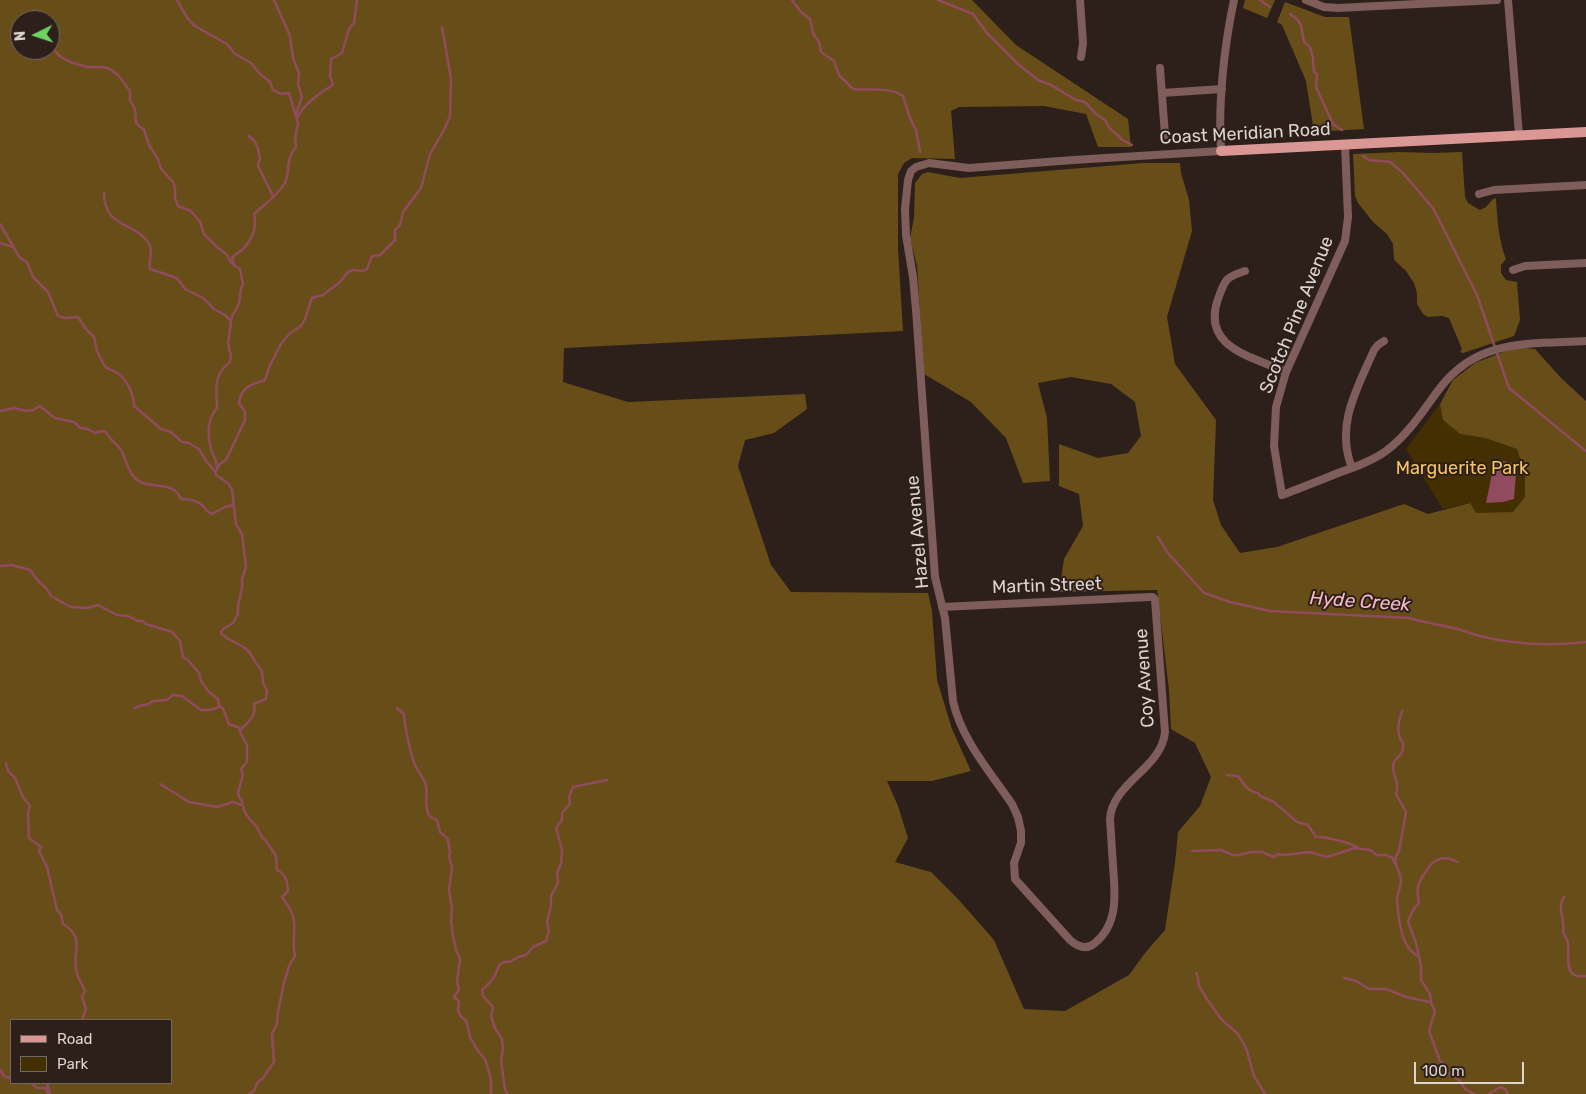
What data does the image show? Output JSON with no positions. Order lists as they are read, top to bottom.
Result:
{
  "streets": {
    "main road": ["Coast Meridian Road"],
    "street": [
      "Scotch Pine Avenue",
      "Hazel Avenue",
      "Martin Street",
      "Coy Avenue"
    ]
  },
  "crossings": [
    ["Coast Meridian Road", "Scotch Pine Avenue"],
    ["Coast Meridian Road", "Hazel Avenue"],
    ["Hazel Avenue", "Martin Street"],
    ["Hazel Avenue", "Coy Avenue"],
    ["Martin Street", "Coy Avenue"]
  ],
  "water": ["Hyde Creek"],
  "parks": ["Marguerite Park"],
  "legend": ["Road", "Park"],
  "scale_bar": "100 m",
  "north": "left"
}
